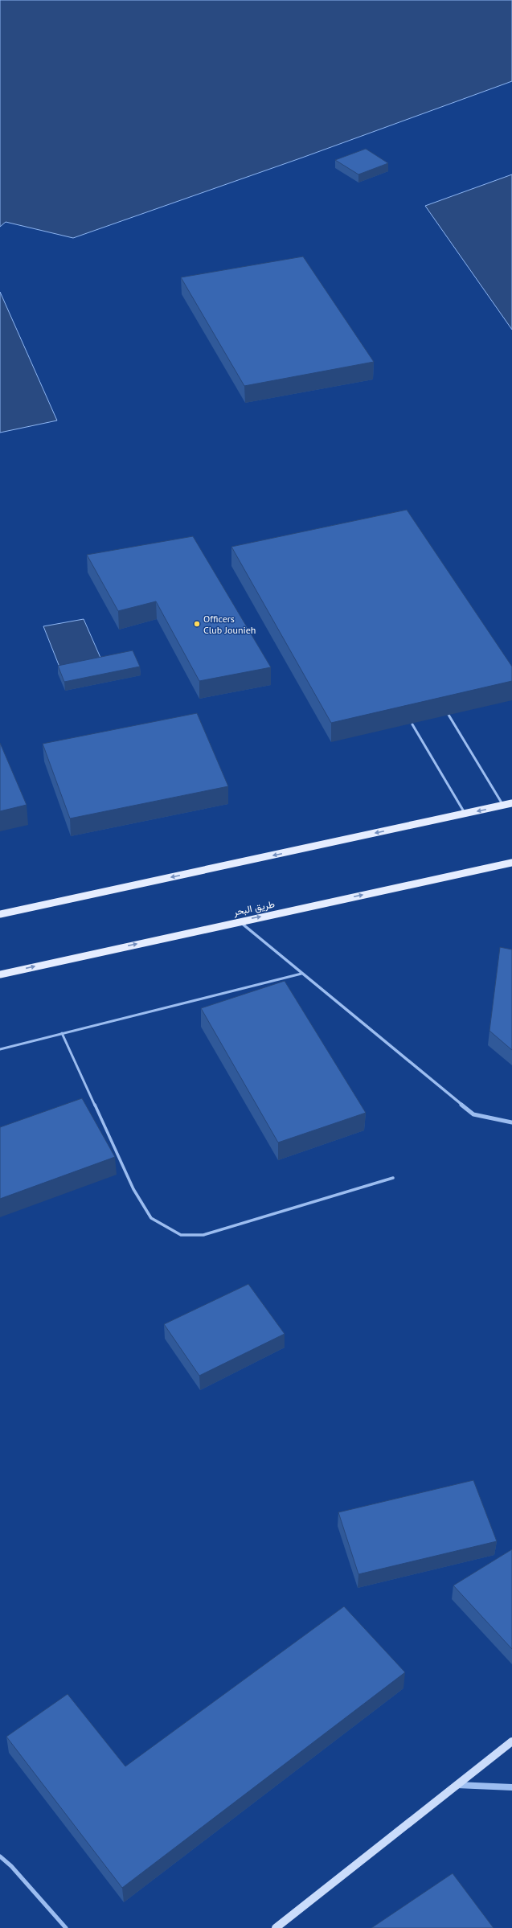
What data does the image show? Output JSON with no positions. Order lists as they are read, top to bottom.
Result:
{
  "streets": {
    "main road": ["طريق البحر"]
  },
  "places": ["Officers Club Jounieh"]
}
